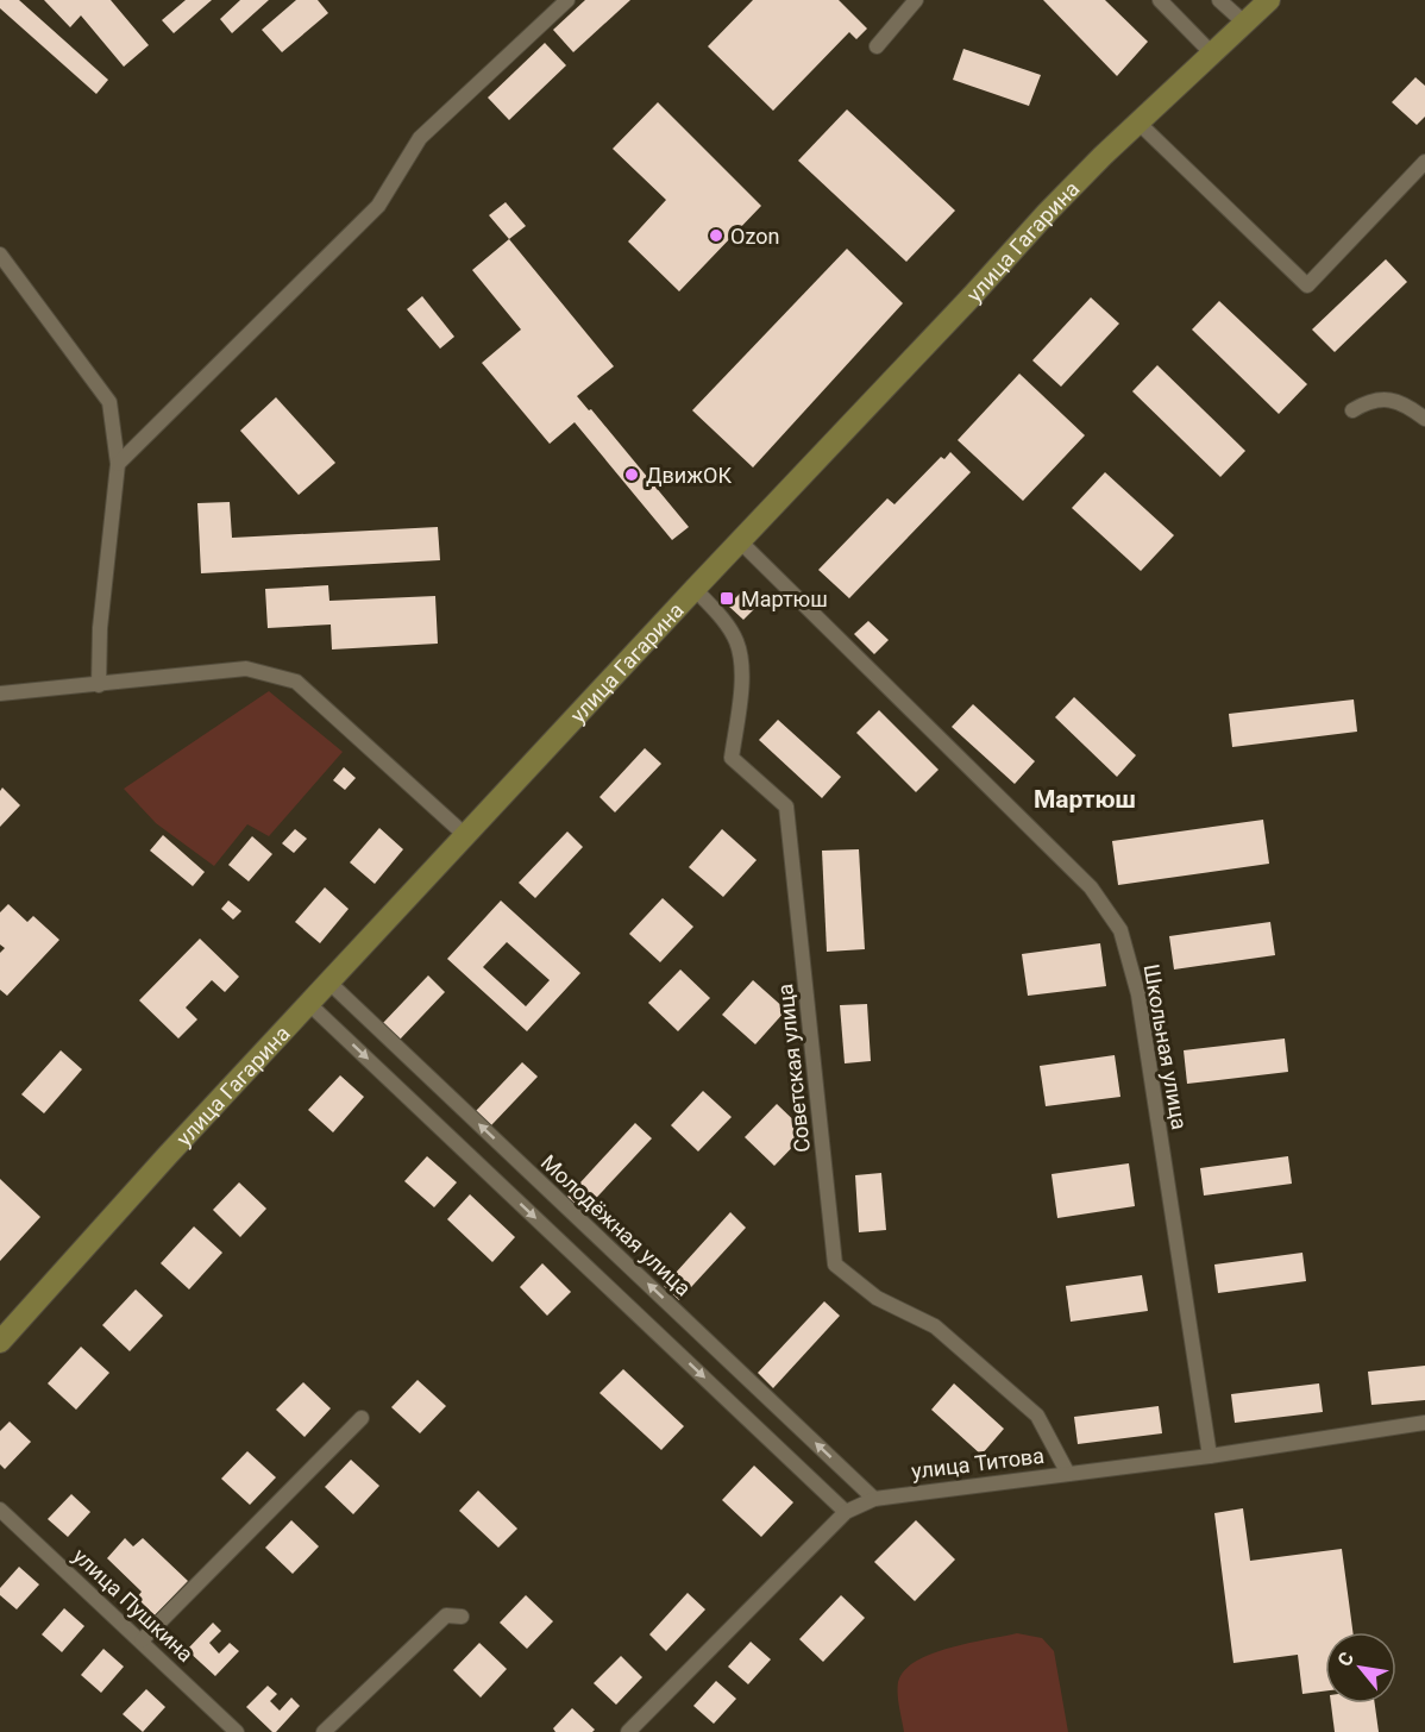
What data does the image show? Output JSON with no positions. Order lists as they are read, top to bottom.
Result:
{
  "streets": {
    "main road": ["улица Гагарина"],
    "street": [
      "Школьная улица",
      "Советская улица",
      "Молодёжная улица",
      "улица Титова",
      "улица Пушкина"
    ]
  },
  "crossings": [
    ["улица Гагарина", "Школьная улица"],
    ["улица Гагарина", "Советская улица"],
    ["улица Гагарина", "Молодёжная улица"],
    ["Школьная улица", "улица Титова"],
    ["Советская улица", "улица Титова"],
    ["Молодёжная улица", "улица Титова"]
  ],
  "districts": ["Мартюш"],
  "places": {
    "other": ["Ozon", "ДвижОК"],
    "transit": ["Мартюш"]
  },
  "north": "top left"
}
